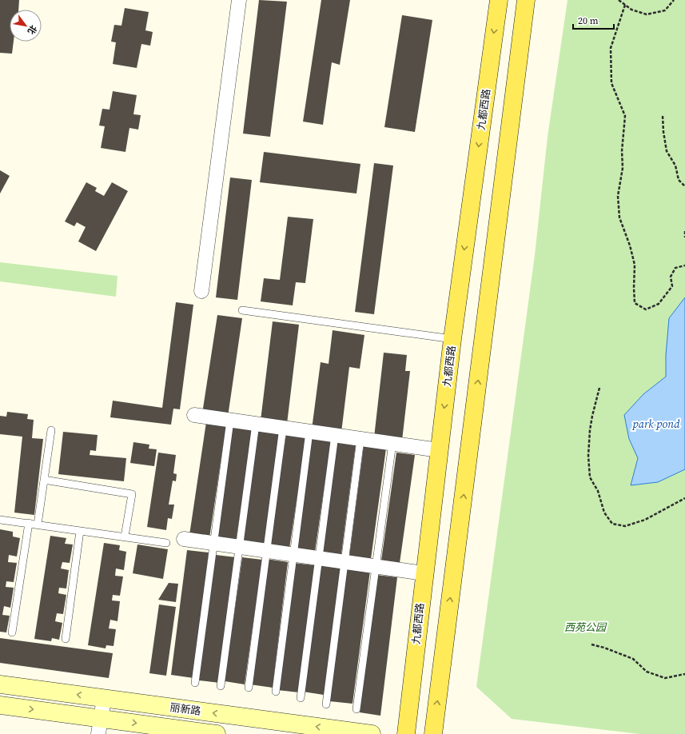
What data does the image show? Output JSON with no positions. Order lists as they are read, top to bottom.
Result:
{
  "streets": {
    "main road": ["九都西路", "丽新路"]
  },
  "water": ["park pond"],
  "parks": ["西苑公园"],
  "scale_bar": "20 m",
  "north": "bottom right"
}
